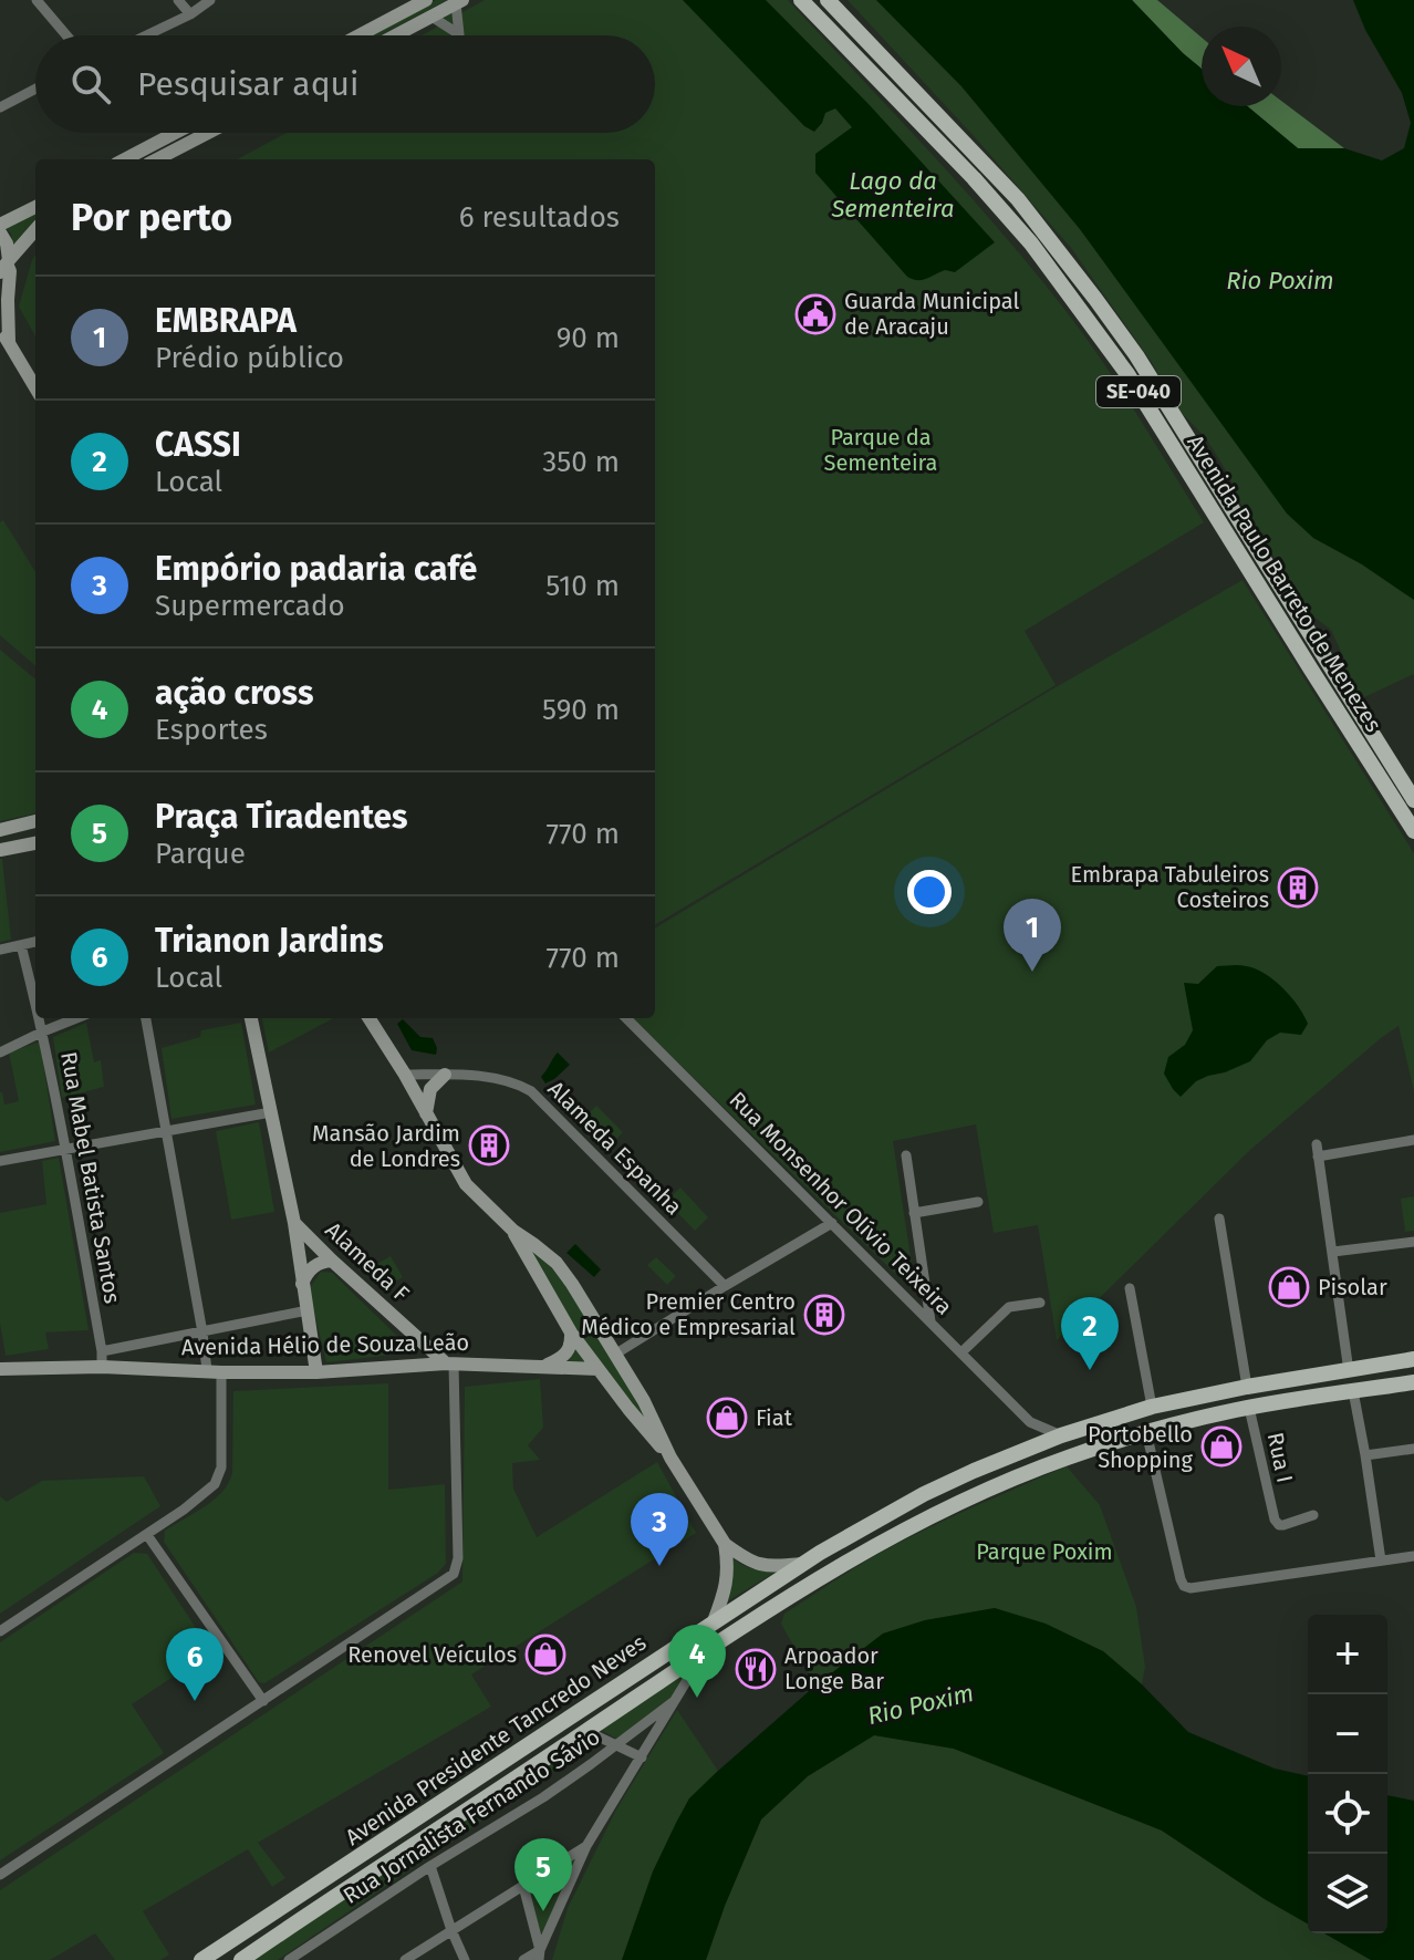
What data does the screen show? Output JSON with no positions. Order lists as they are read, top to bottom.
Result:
{
  "streets": {
    "main road": ["SE-040", "Avenida Paulo Barreto de Menezes", "Avenida Presidente Tancredo Neves"],
    "street": [
      "Alameda Espanha",
      "Rua Mabel Batista Santos",
      "Rua Monsenhor Olívio Teixeira",
      "Alameda F",
      "Avenida Hélio de Souza Leão",
      "Rua I",
      "Rua Jornalista Fernando Sávio"
    ]
  },
  "crossings": [
    ["Rua Mabel Batista Santos", "Avenida Hélio de Souza Leão"],
    ["Rua Monsenhor Olívio Teixeira", "Avenida Presidente Tancredo Neves"],
    ["Alameda F", "Avenida Hélio de Souza Leão"],
    ["Rua I", "Avenida Presidente Tancredo Neves"]
  ],
  "water": ["Lago da Sementeira", "Rio Poxim"],
  "parks": ["Parque da Sementeira", "Parque Poxim"],
  "places": {
    "public building": ["Guarda Municipal de Aracaju"],
    "building": ["Embrapa Tabuleiros Costeiros", "Mansão Jardim de Londres", "Premier Centro Médico e Empresarial"],
    "shop": [
      "Pisolar",
      "Fiat",
      "Portobello Shopping",
      "Renovel Veículos"
    ],
    "restaurant": ["Arpoador Longe Bar"]
  },
  "north": "top left",
  "page": {
    "search": "Pesquisar aqui",
    "heading": ["Por perto", "6 resultados"],
    "list": [
      {
        "mark": "1",
        "name": "EMBRAPA",
        "note": "Prédio público",
        "value": "90 m"
      },
      {
        "mark": "2",
        "name": "CASSI",
        "note": "Local",
        "value": "350 m"
      },
      {
        "mark": "3",
        "name": "Empório padaria café",
        "note": "Supermercado",
        "value": "510 m"
      },
      {
        "mark": "4",
        "name": "ação cross",
        "note": "Esportes",
        "value": "590 m"
      },
      {
        "mark": "5",
        "name": "Praça Tiradentes",
        "note": "Parque",
        "value": "770 m"
      },
      {
        "mark": "6",
        "name": "Trianon Jardins",
        "note": "Local",
        "value": "770 m"
      }
    ],
    "pins": [
      "1",
      "2",
      "3",
      "4",
      "6",
      "5"
    ],
    "map_buttons": ["+", "−"]
  }
}
